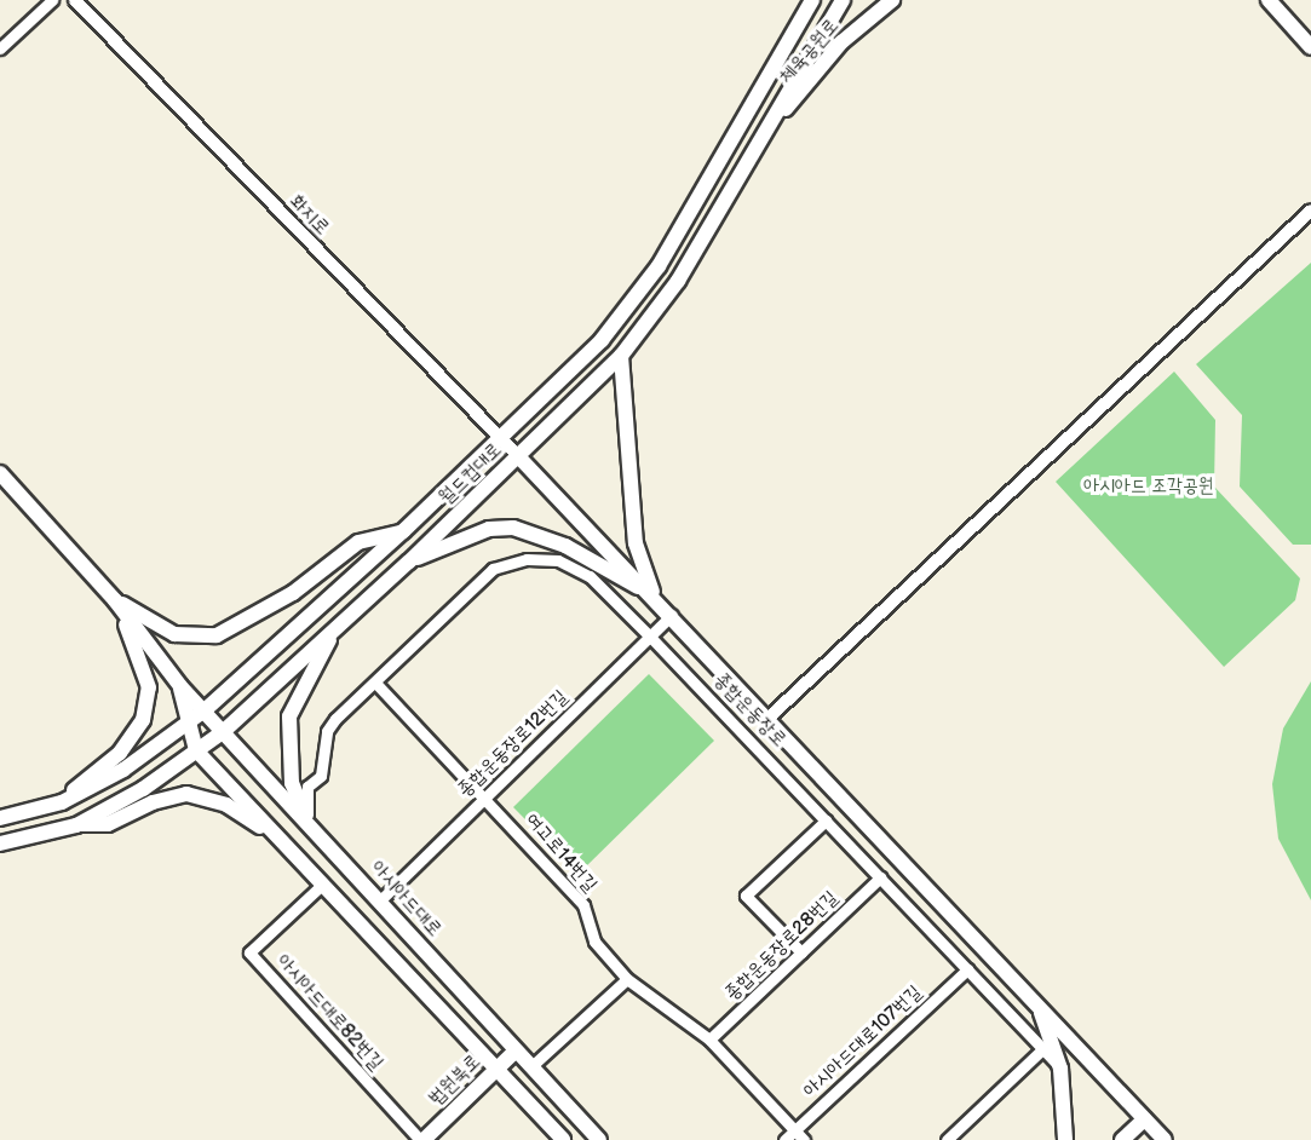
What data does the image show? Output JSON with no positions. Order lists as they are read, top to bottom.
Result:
{
  "streets": {
    "main road": [
      "체육공원로",
      "월드컵대로",
      "종합운동장로",
      "아시아드대로",
      "법원북로"
    ],
    "street": [
      "화지로",
      "종합운동장로12번길",
      "여고로14번길",
      "종합운동장로28번길",
      "아시아드대로82번길",
      "아시아드대로107번길"
    ]
  },
  "crossings": [
    ["체육공원로", "월드컵대로"],
    ["화지로", "월드컵대로"],
    ["화지로", "종합운동장로"],
    ["월드컵대로", "종합운동장로"],
    ["월드컵대로", "아시아드대로"],
    ["종합운동장로", "종합운동장로12번길"],
    ["종합운동장로", "여고로14번길"],
    ["종합운동장로", "아시아드대로"],
    ["종합운동장로", "종합운동장로28번길"],
    ["종합운동장로", "아시아드대로107번길"],
    ["종합운동장로12번길", "여고로14번길"],
    ["종합운동장로12번길", "아시아드대로"],
    ["여고로14번길", "종합운동장로28번길"],
    ["여고로14번길", "아시아드대로107번길"],
    ["아시아드대로", "아시아드대로82번길"],
    ["아시아드대로", "법원북로"],
    ["아시아드대로82번길", "법원북로"]
  ],
  "parks": ["아시아드 조각공원"]
}
